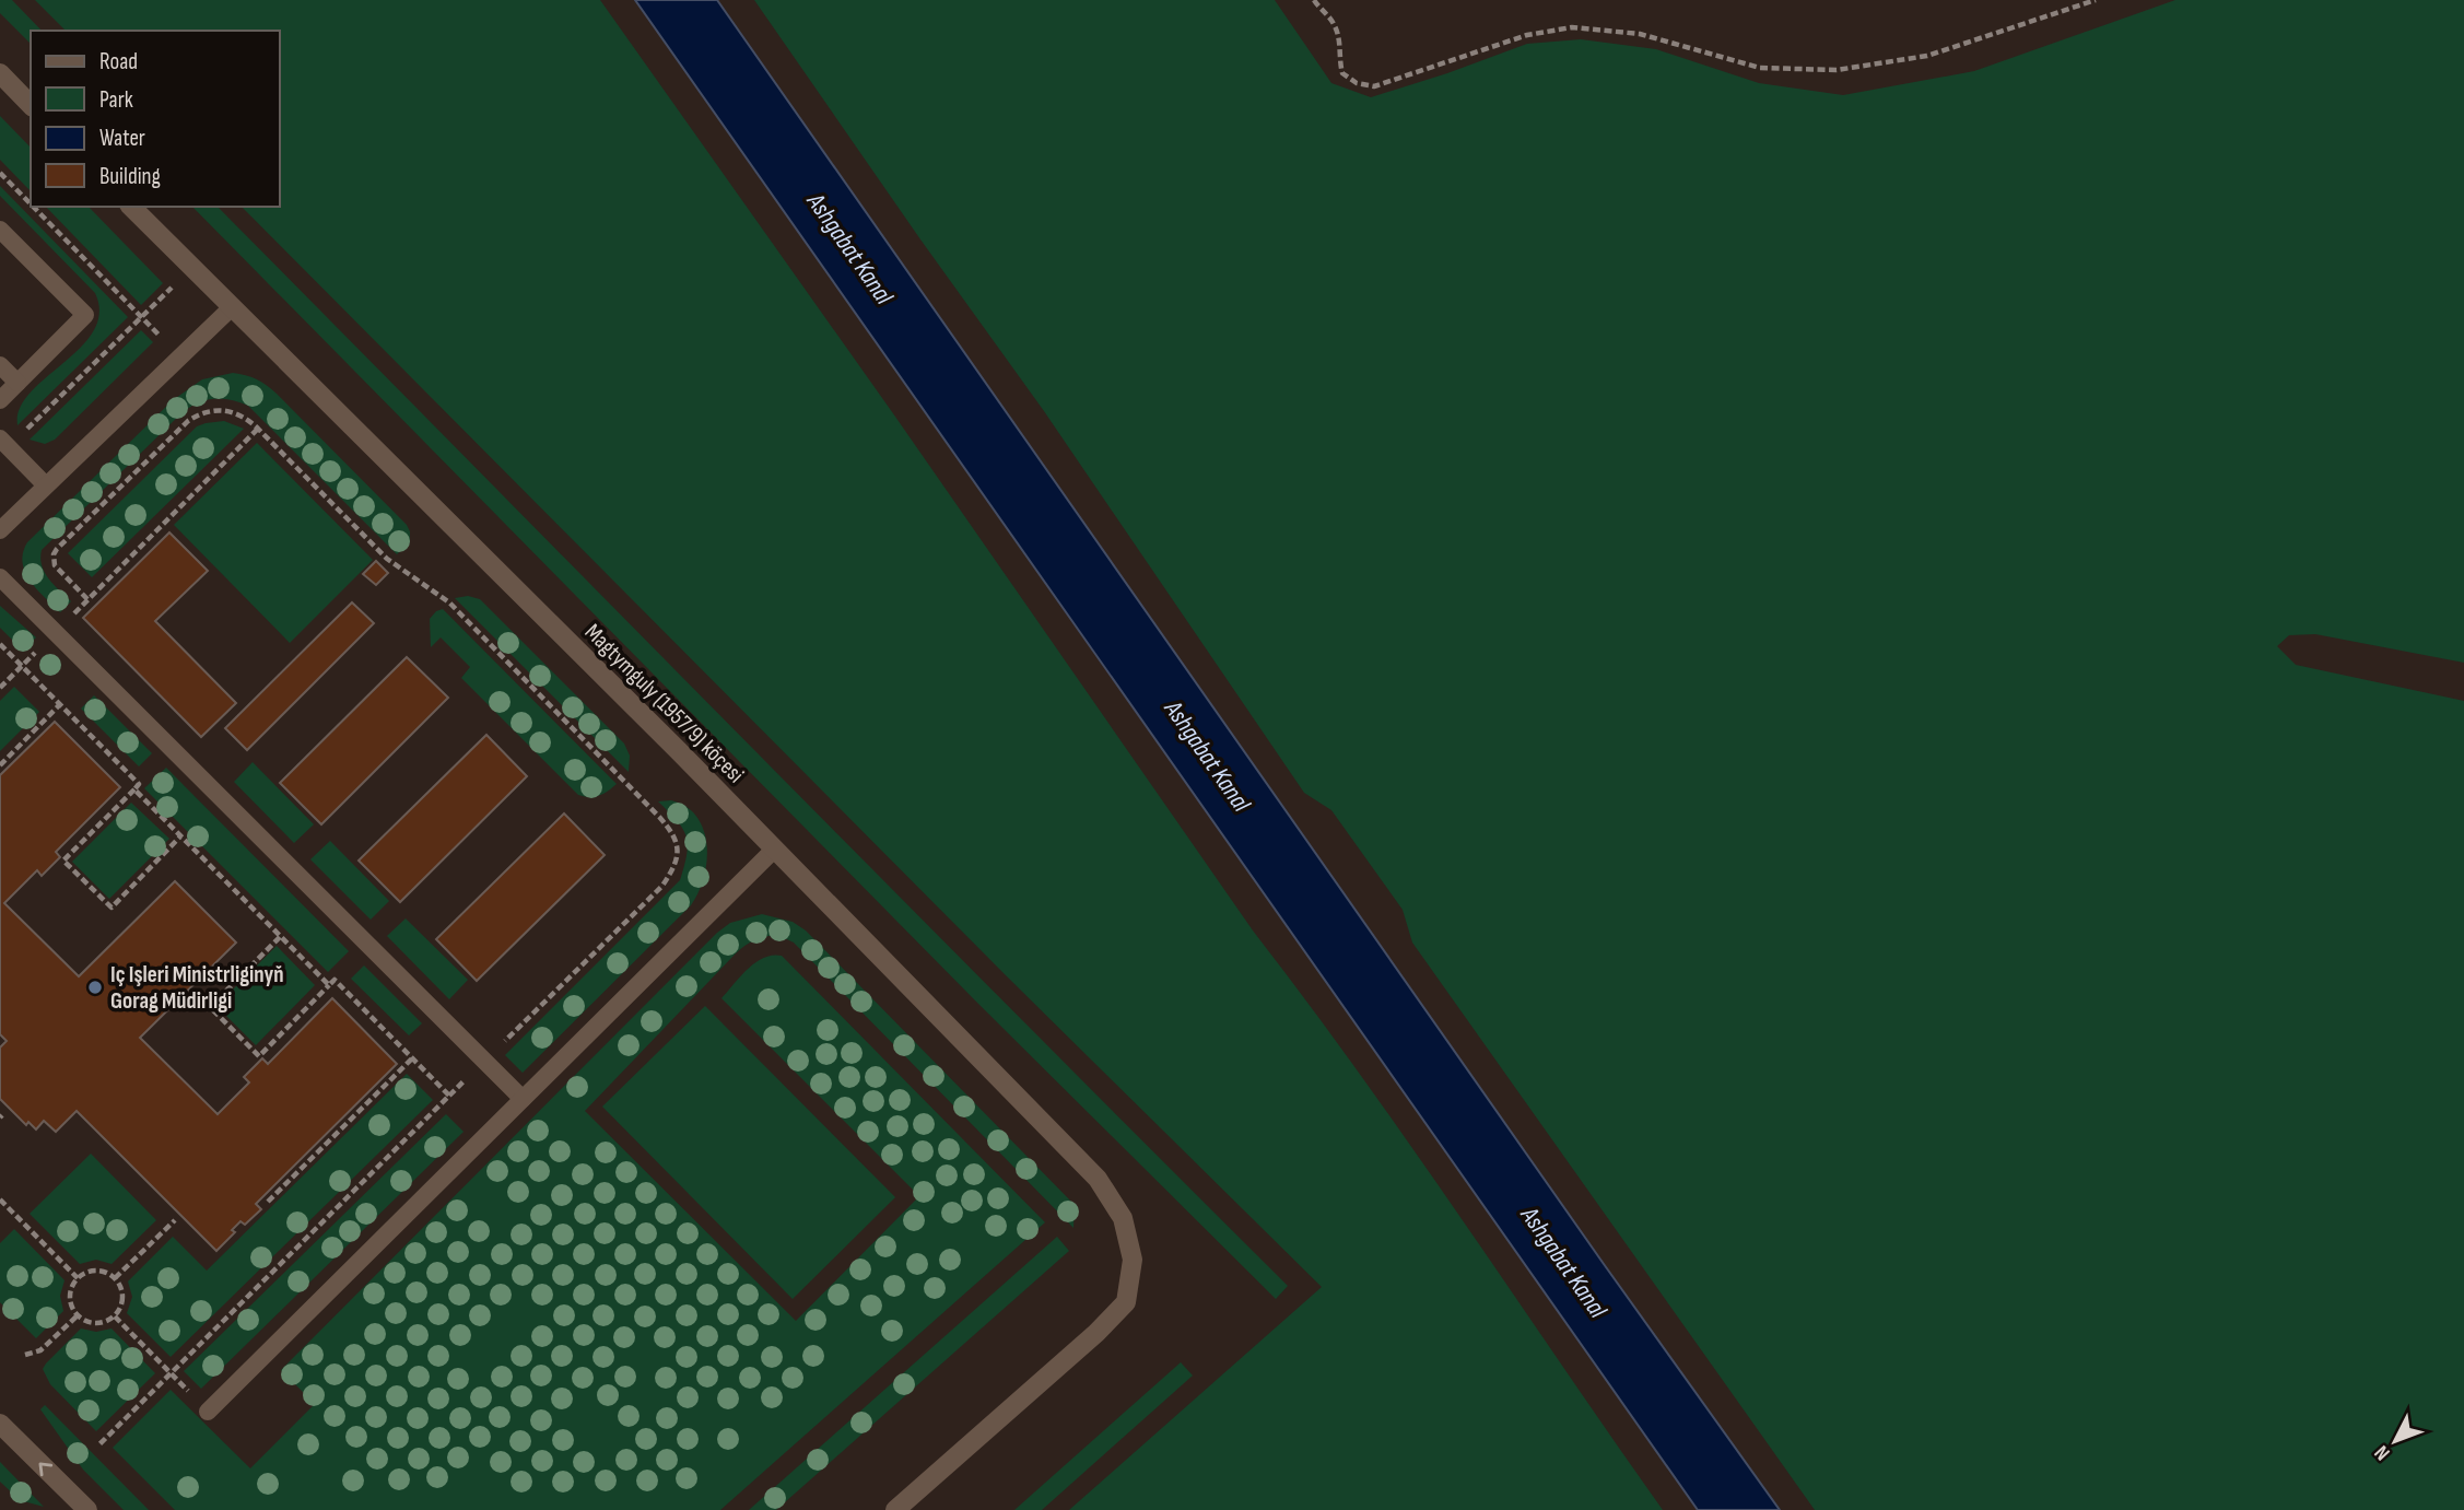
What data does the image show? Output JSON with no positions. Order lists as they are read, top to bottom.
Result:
{
  "streets": {
    "street": ["Magtymguly (1957/9) köçesi"]
  },
  "water": ["Ashgabat Kanal"],
  "places": ["Iç Işleri Ministrliginyň Gorag Müdirligi"],
  "legend": [
    "Road",
    "Park",
    "Water",
    "Building"
  ],
  "north": "bottom left"
}
